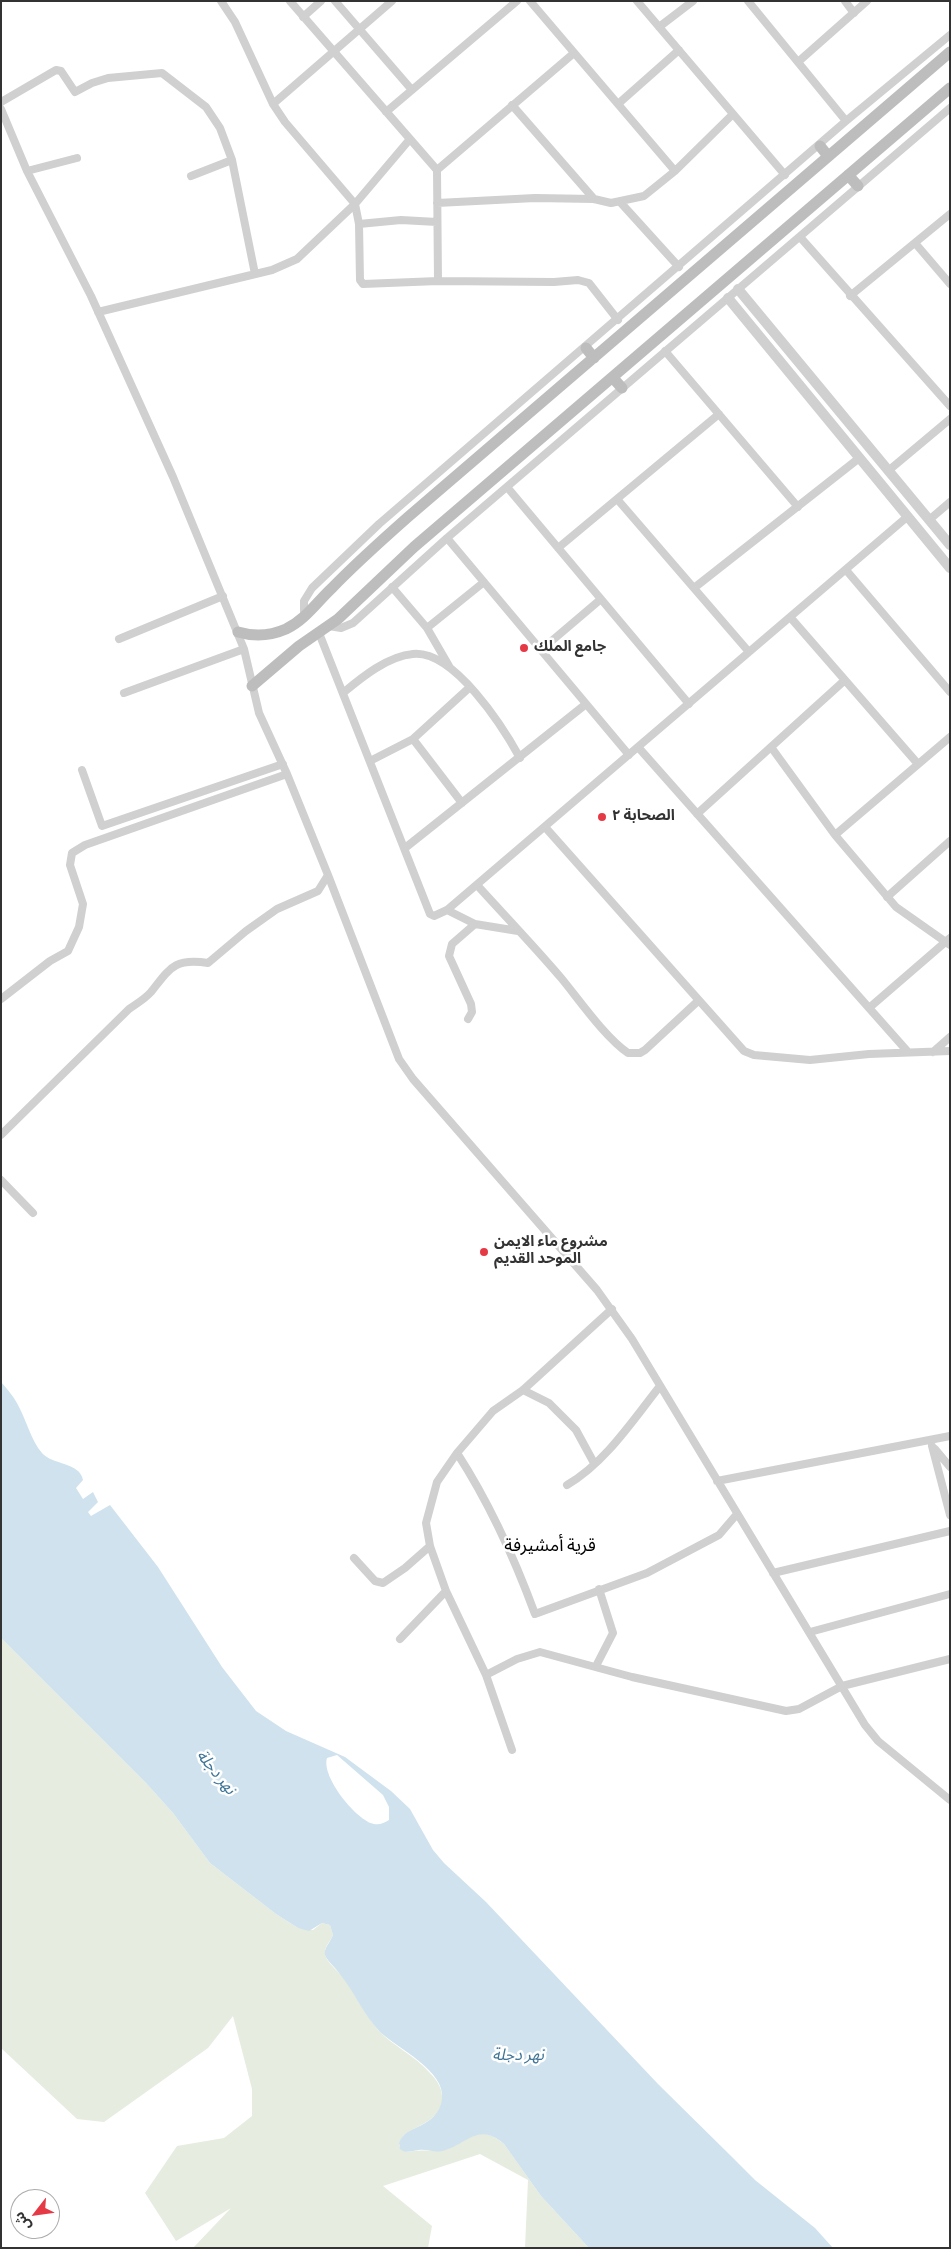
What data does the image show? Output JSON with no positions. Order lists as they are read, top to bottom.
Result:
{
  "districts": ["قرية أمشيرفة"],
  "water": ["نهر دجلة"],
  "places": ["جامع الملك", "الصحابة ٢", "مشروع ماء الايمن الموحد القديم"],
  "north": "bottom left"
}
